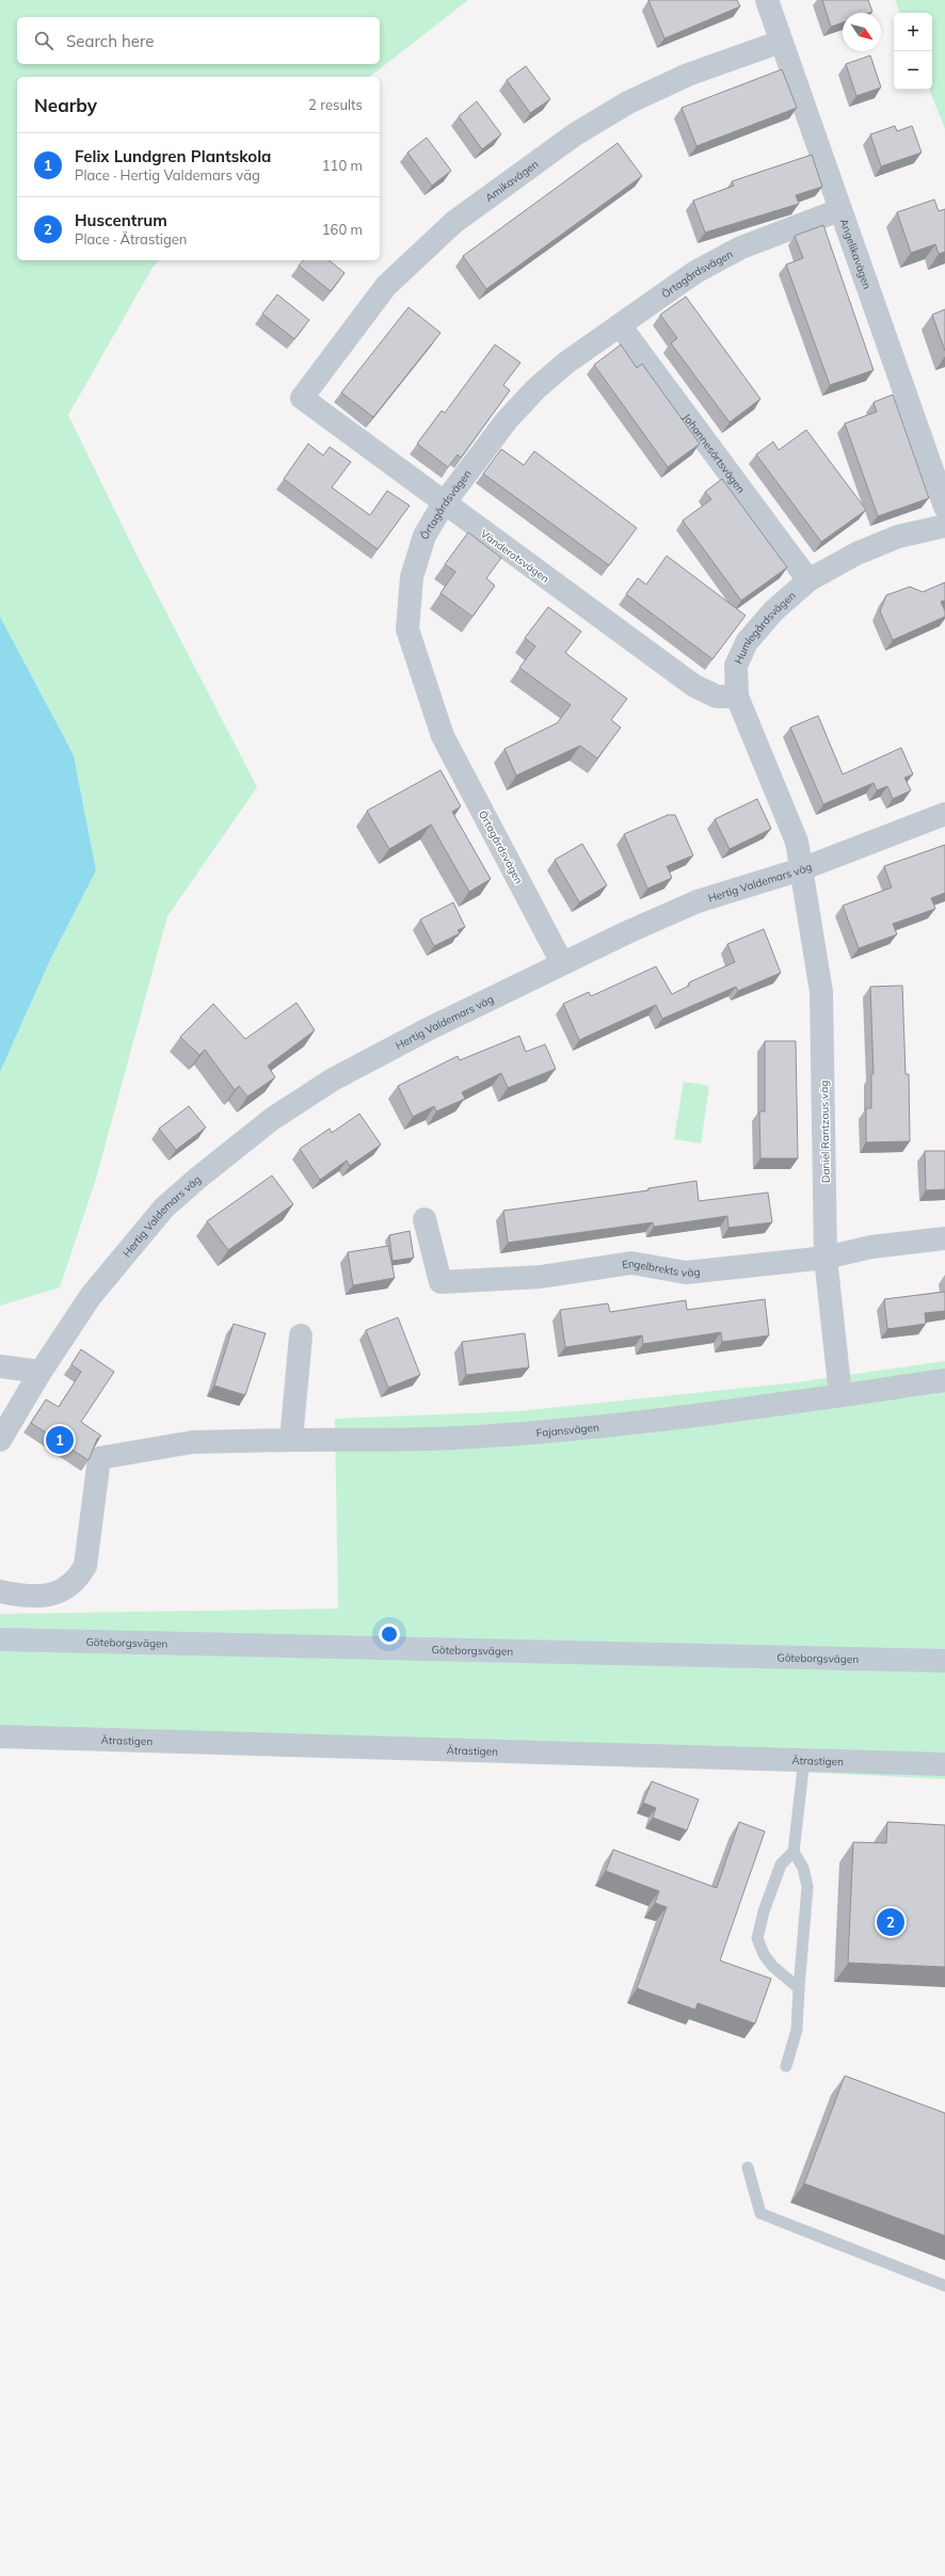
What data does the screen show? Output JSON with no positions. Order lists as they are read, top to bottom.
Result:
{
  "streets": {
    "main road": ["Göteborgsvägen"],
    "street": [
      "Amikavägen",
      "Angelikavägen",
      "Örtagårdsvägen",
      "Johannesörtsvägen",
      "Vänderotsvägen",
      "Humlegårdsvägen",
      "Hertig Valdemars väg",
      "Daniel Rantzaus väg",
      "Engelbrekts väg",
      "Fajansvägen",
      "Ätrastigen"
    ]
  },
  "crossings": [
    ["Amikavägen", "Angelikavägen"],
    ["Amikavägen", "Vänderotsvägen"],
    ["Angelikavägen", "Örtagårdsvägen"],
    ["Örtagårdsvägen", "Johannesörtsvägen"],
    ["Örtagårdsvägen", "Vänderotsvägen"],
    ["Örtagårdsvägen", "Hertig Valdemars väg"],
    ["Johannesörtsvägen", "Humlegårdsvägen"],
    ["Vänderotsvägen", "Humlegårdsvägen"],
    ["Humlegårdsvägen", "Hertig Valdemars väg"],
    ["Humlegårdsvägen", "Daniel Rantzaus väg"],
    ["Hertig Valdemars väg", "Daniel Rantzaus väg"],
    ["Daniel Rantzaus väg", "Engelbrekts väg"],
    ["Daniel Rantzaus väg", "Fajansvägen"]
  ],
  "north": "bottom right",
  "page": {
    "map_buttons": ["+", "−"],
    "search": "Search here",
    "heading": ["Nearby", "2 results"],
    "list": [
      {
        "mark": "1",
        "name": "Felix Lundgren Plantskola",
        "note": "Place · Hertig Valdemars väg",
        "value": "110 m"
      },
      {
        "mark": "2",
        "name": "Huscentrum",
        "note": "Place · Ätrastigen",
        "value": "160 m"
      }
    ],
    "pins": ["1", "2"]
  }
}
